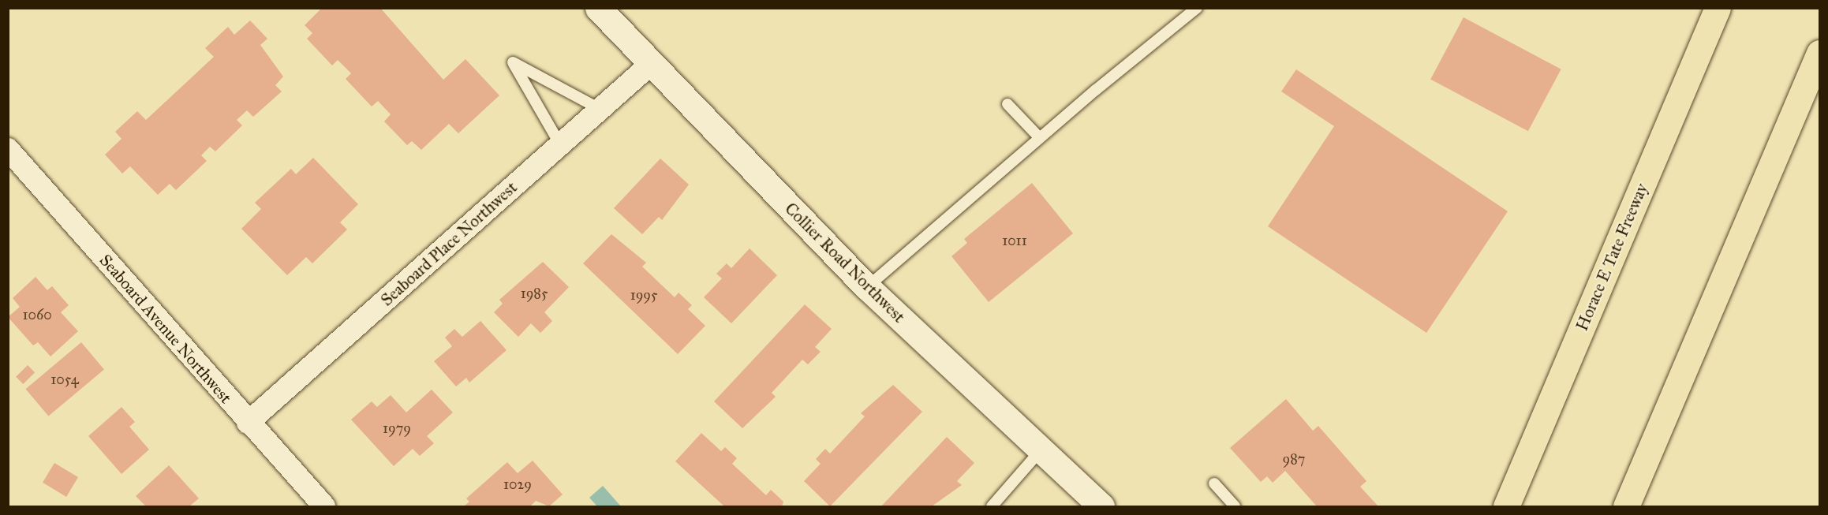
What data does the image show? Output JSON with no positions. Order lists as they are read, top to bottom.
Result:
{
  "streets": {
    "highway": ["Horace E Tate Freeway"],
    "street": ["Seaboard Place Northwest", "Collier Road Northwest", "Seaboard Avenue Northwest"]
  },
  "crossings": [
    ["Seaboard Place Northwest", "Collier Road Northwest"],
    ["Seaboard Place Northwest", "Seaboard Avenue Northwest"]
  ],
  "house_numbers": [
    "1011",
    "1985",
    "1995",
    "1060",
    "1054",
    "1979",
    "987",
    "1029"
  ]
}
